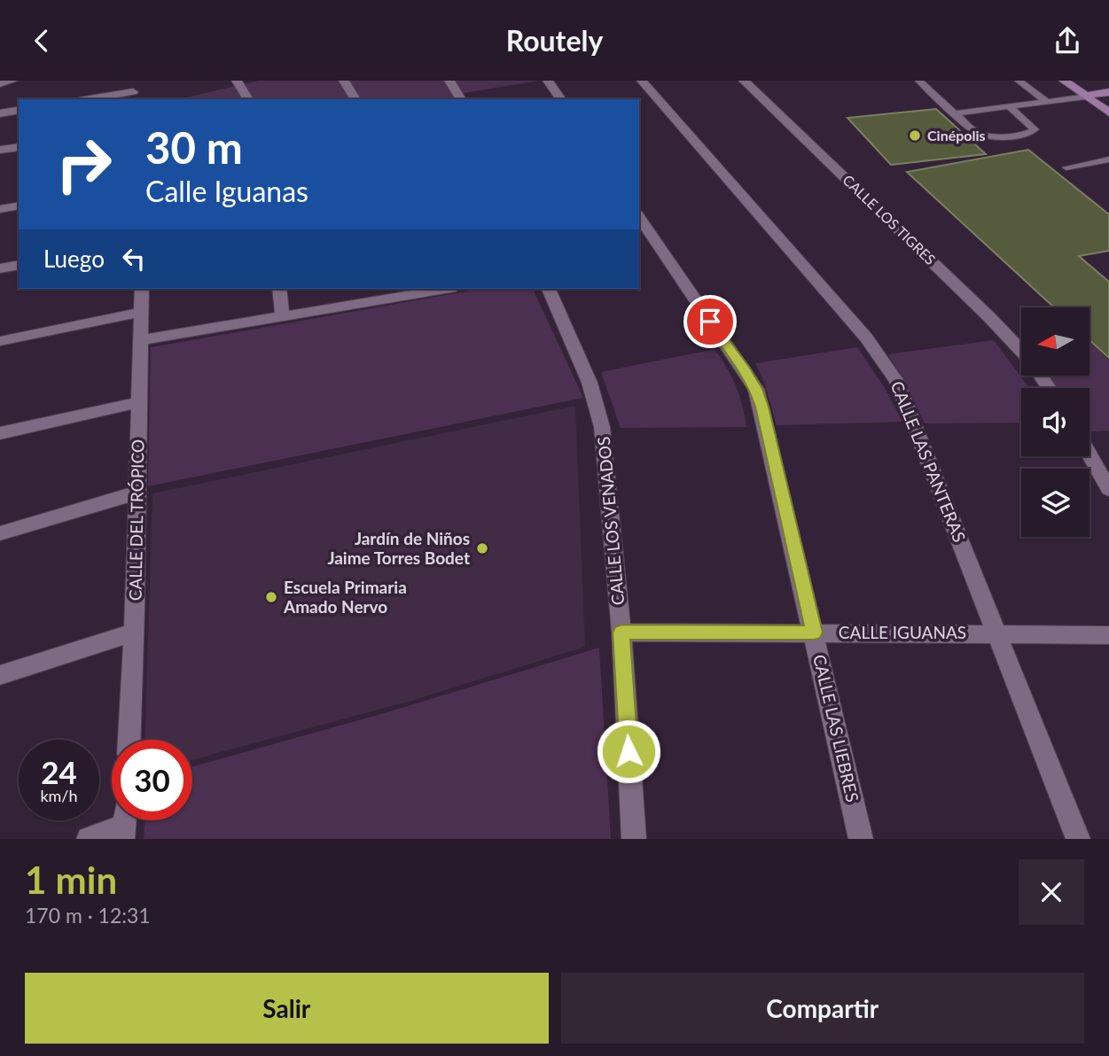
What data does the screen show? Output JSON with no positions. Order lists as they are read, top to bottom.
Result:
{
  "streets": {
    "street": [
      "CALLE LOS TIGRES",
      "CALLE LAS PANTERAS",
      "CALLE DEL TRÓPICO",
      "CALLE LOS VENADOS",
      "CALLE IGUANAS",
      "CALLE LAS LIEBRES"
    ]
  },
  "crossings": [
    ["CALLE LAS PANTERAS", "CALLE IGUANAS"],
    ["CALLE LOS VENADOS", "CALLE IGUANAS"],
    ["CALLE IGUANAS", "CALLE LAS LIEBRES"]
  ],
  "places": ["Cinépolis", "Jardín de Niños Jaime Torres Bodet", "Escuela Primaria Amado Nervo"],
  "north": "left",
  "page": {
    "header": "Routely",
    "turn": ["30 m", "Calle Iguanas"],
    "then": "Luego",
    "speed": "24 km/h",
    "limit": "30",
    "heading": ["1 min", "170 m · 12:31"],
    "buttons": ["Salir", "Compartir"]
  }
}
